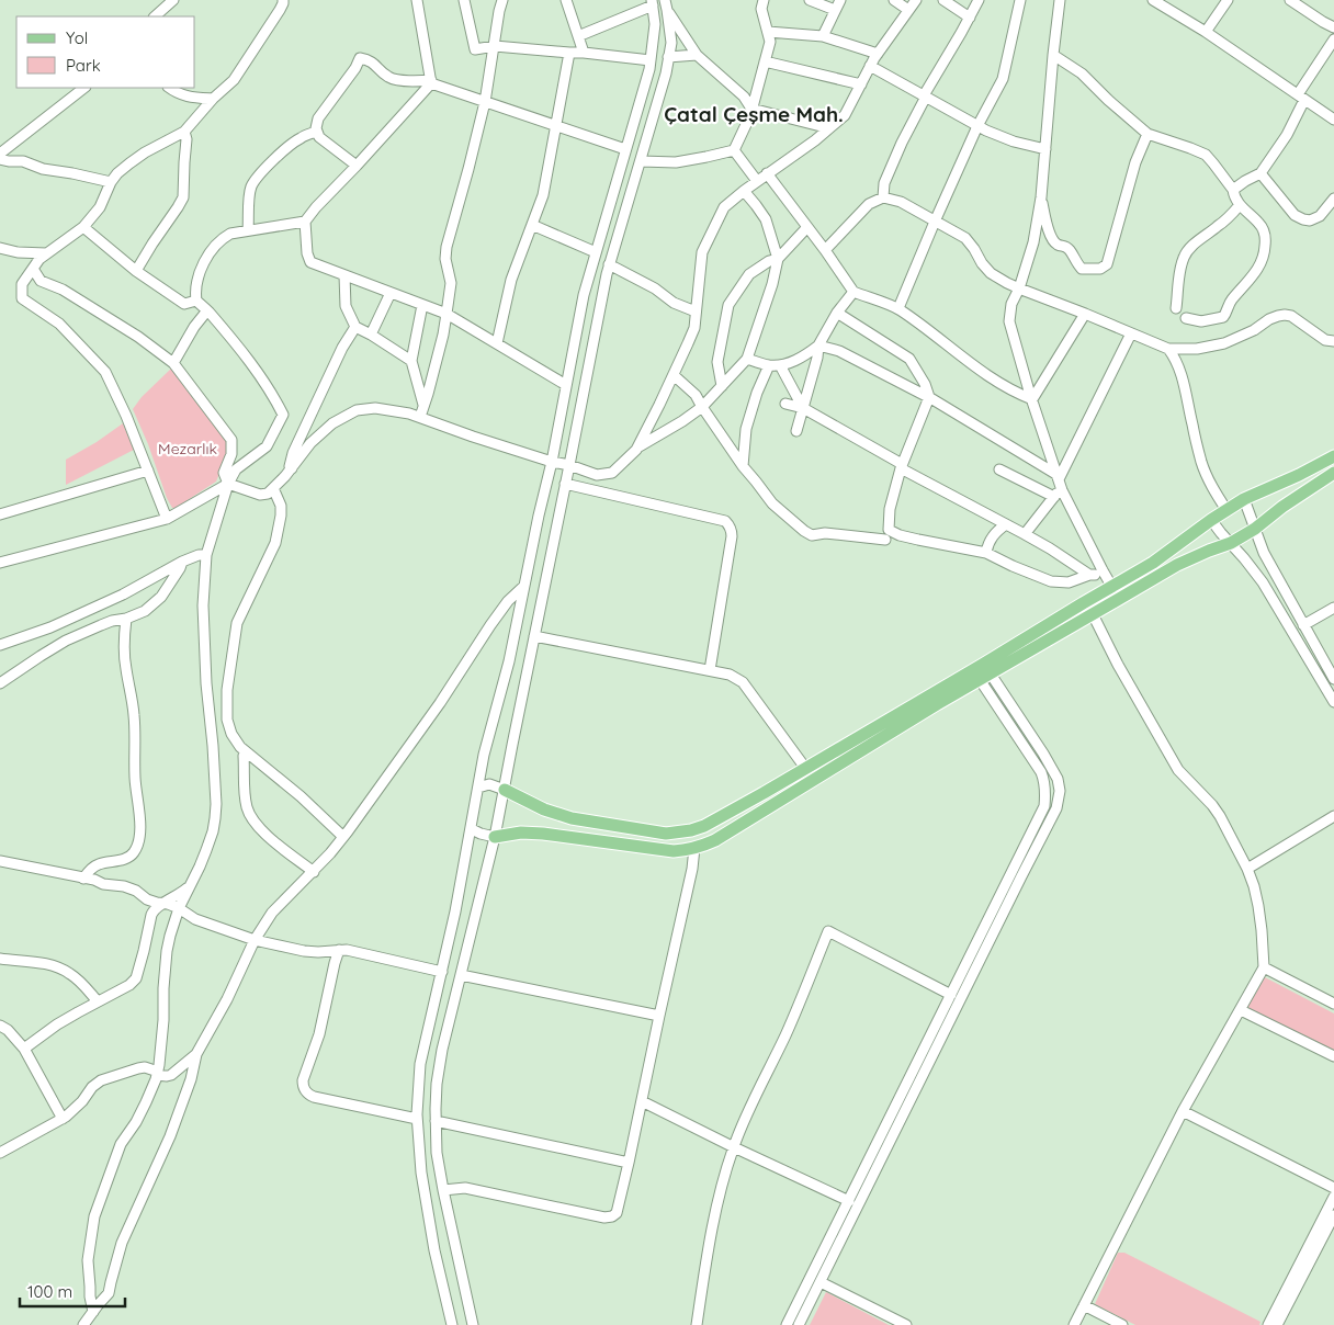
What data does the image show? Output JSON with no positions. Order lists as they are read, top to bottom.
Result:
{
  "districts": ["Çatal Çeşme Mah."],
  "parks": ["Mezarlık"],
  "legend": ["Yol", "Park"],
  "scale_bar": "100 m"
}
